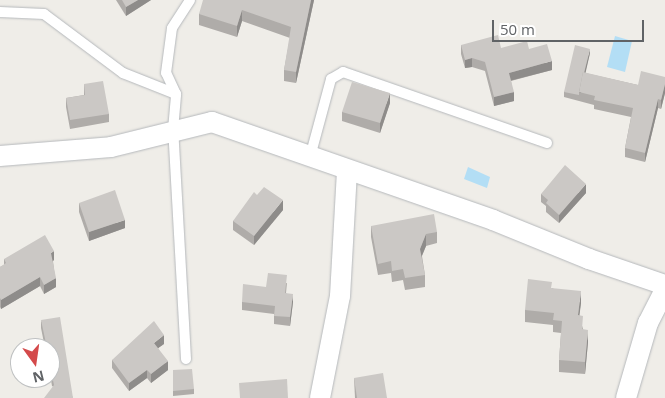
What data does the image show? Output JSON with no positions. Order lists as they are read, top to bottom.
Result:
{
  "scale_bar": "50 m",
  "north": "bottom"
}
